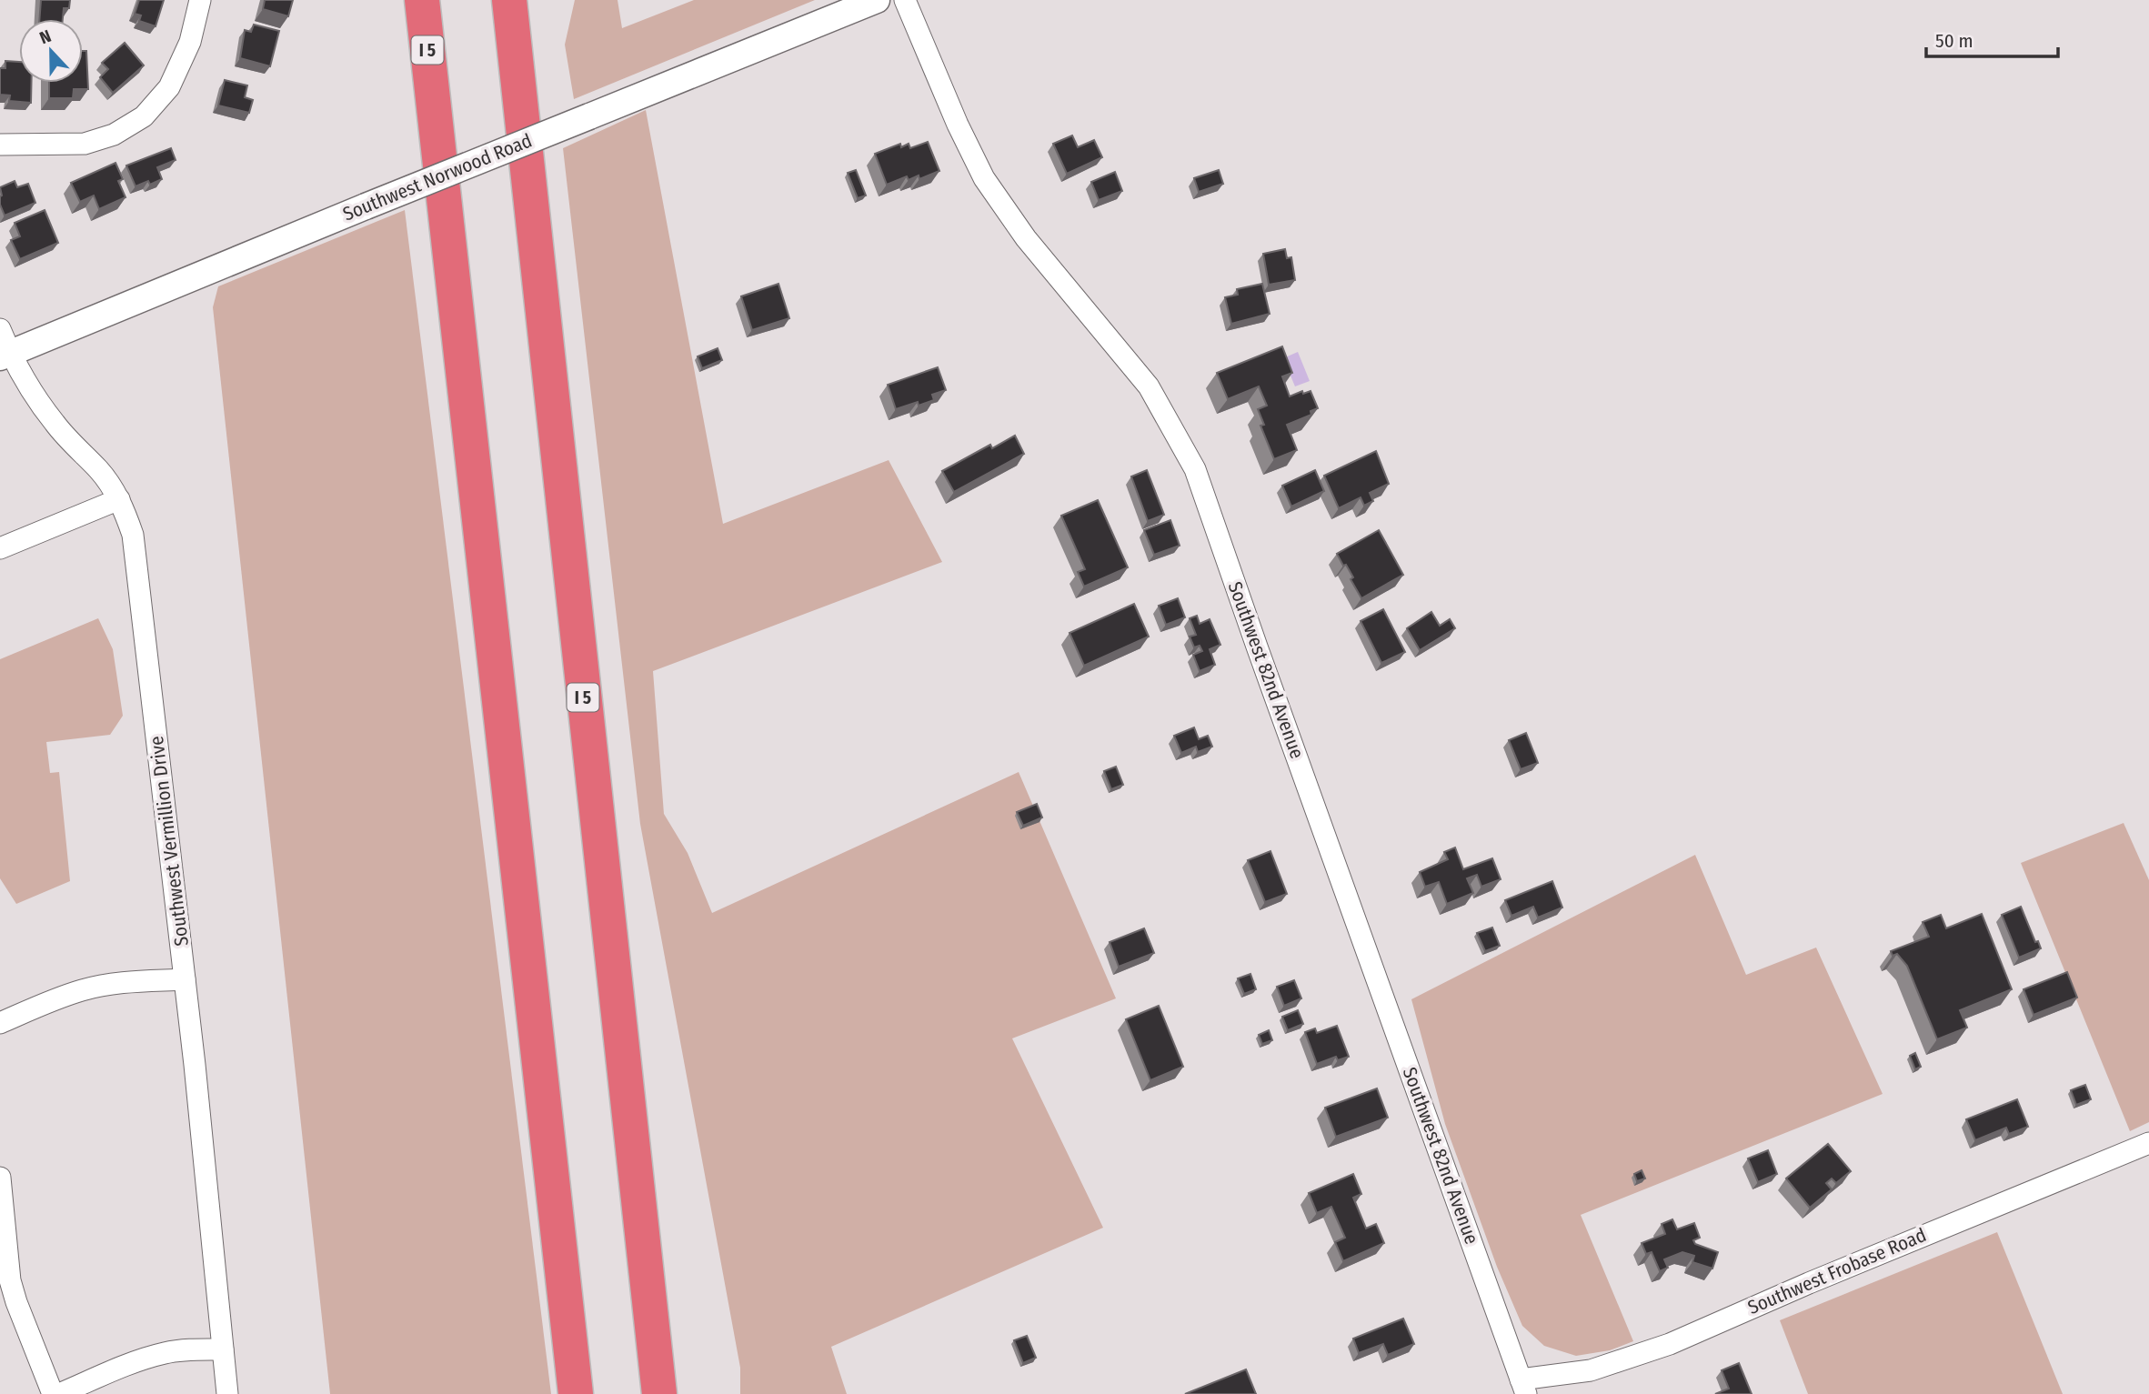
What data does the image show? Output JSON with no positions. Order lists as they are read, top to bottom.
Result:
{
  "streets": {
    "highway": ["I 5"],
    "street": [
      "Southwest Norwood Road",
      "Southwest 82nd Avenue",
      "Southwest Vermillion Drive",
      "Southwest Frobase Road"
    ]
  },
  "crossings": [
    ["Southwest Norwood Road", "Southwest Vermillion Drive"],
    ["Southwest 82nd Avenue", "Southwest Frobase Road"]
  ],
  "scale_bar": "50 m",
  "north": "top"
}
